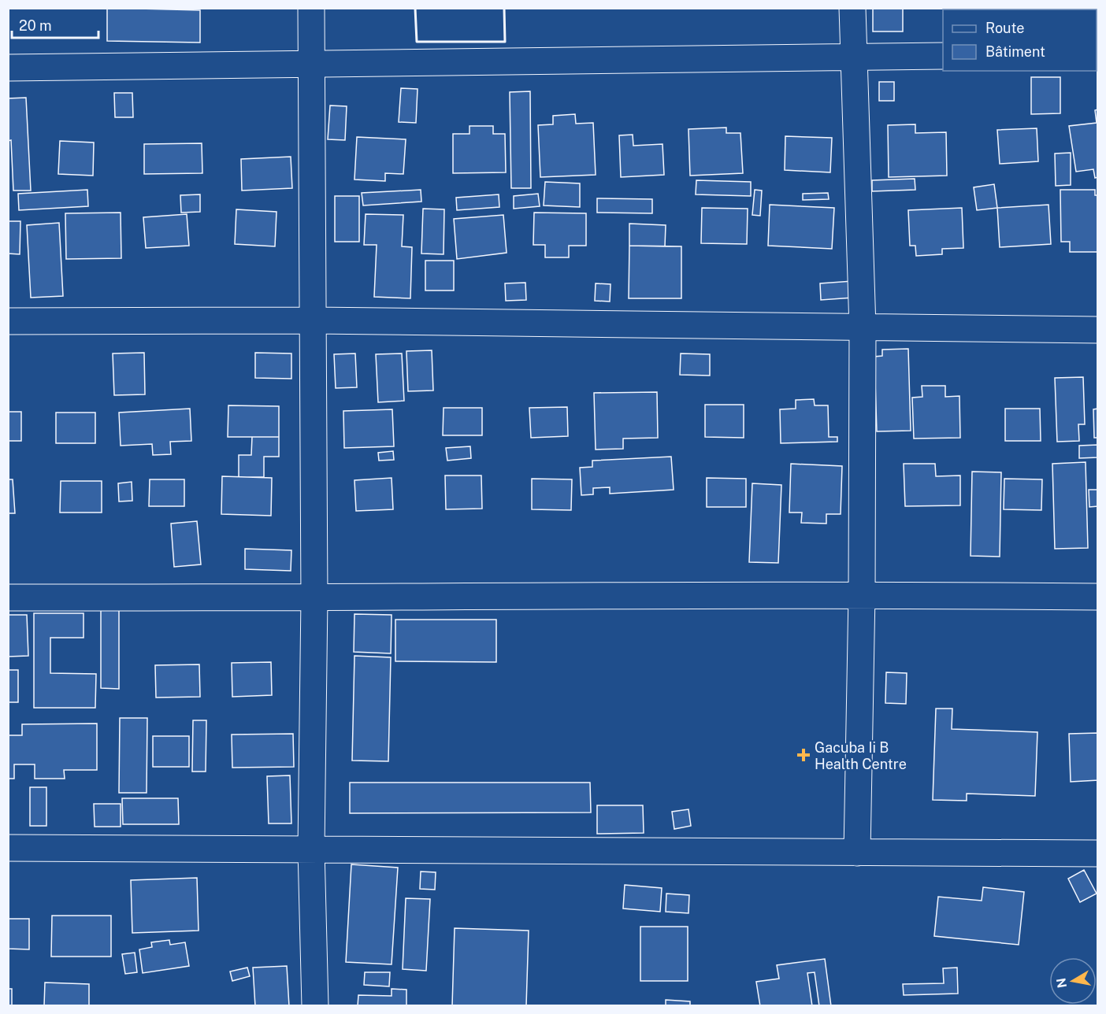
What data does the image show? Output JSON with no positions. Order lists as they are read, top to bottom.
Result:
{
  "places": {
    "health": ["Gacuba Ii B Health Centre"]
  },
  "legend": ["Route", "Bâtiment"],
  "scale_bar": "20 m",
  "north": "left"
}
